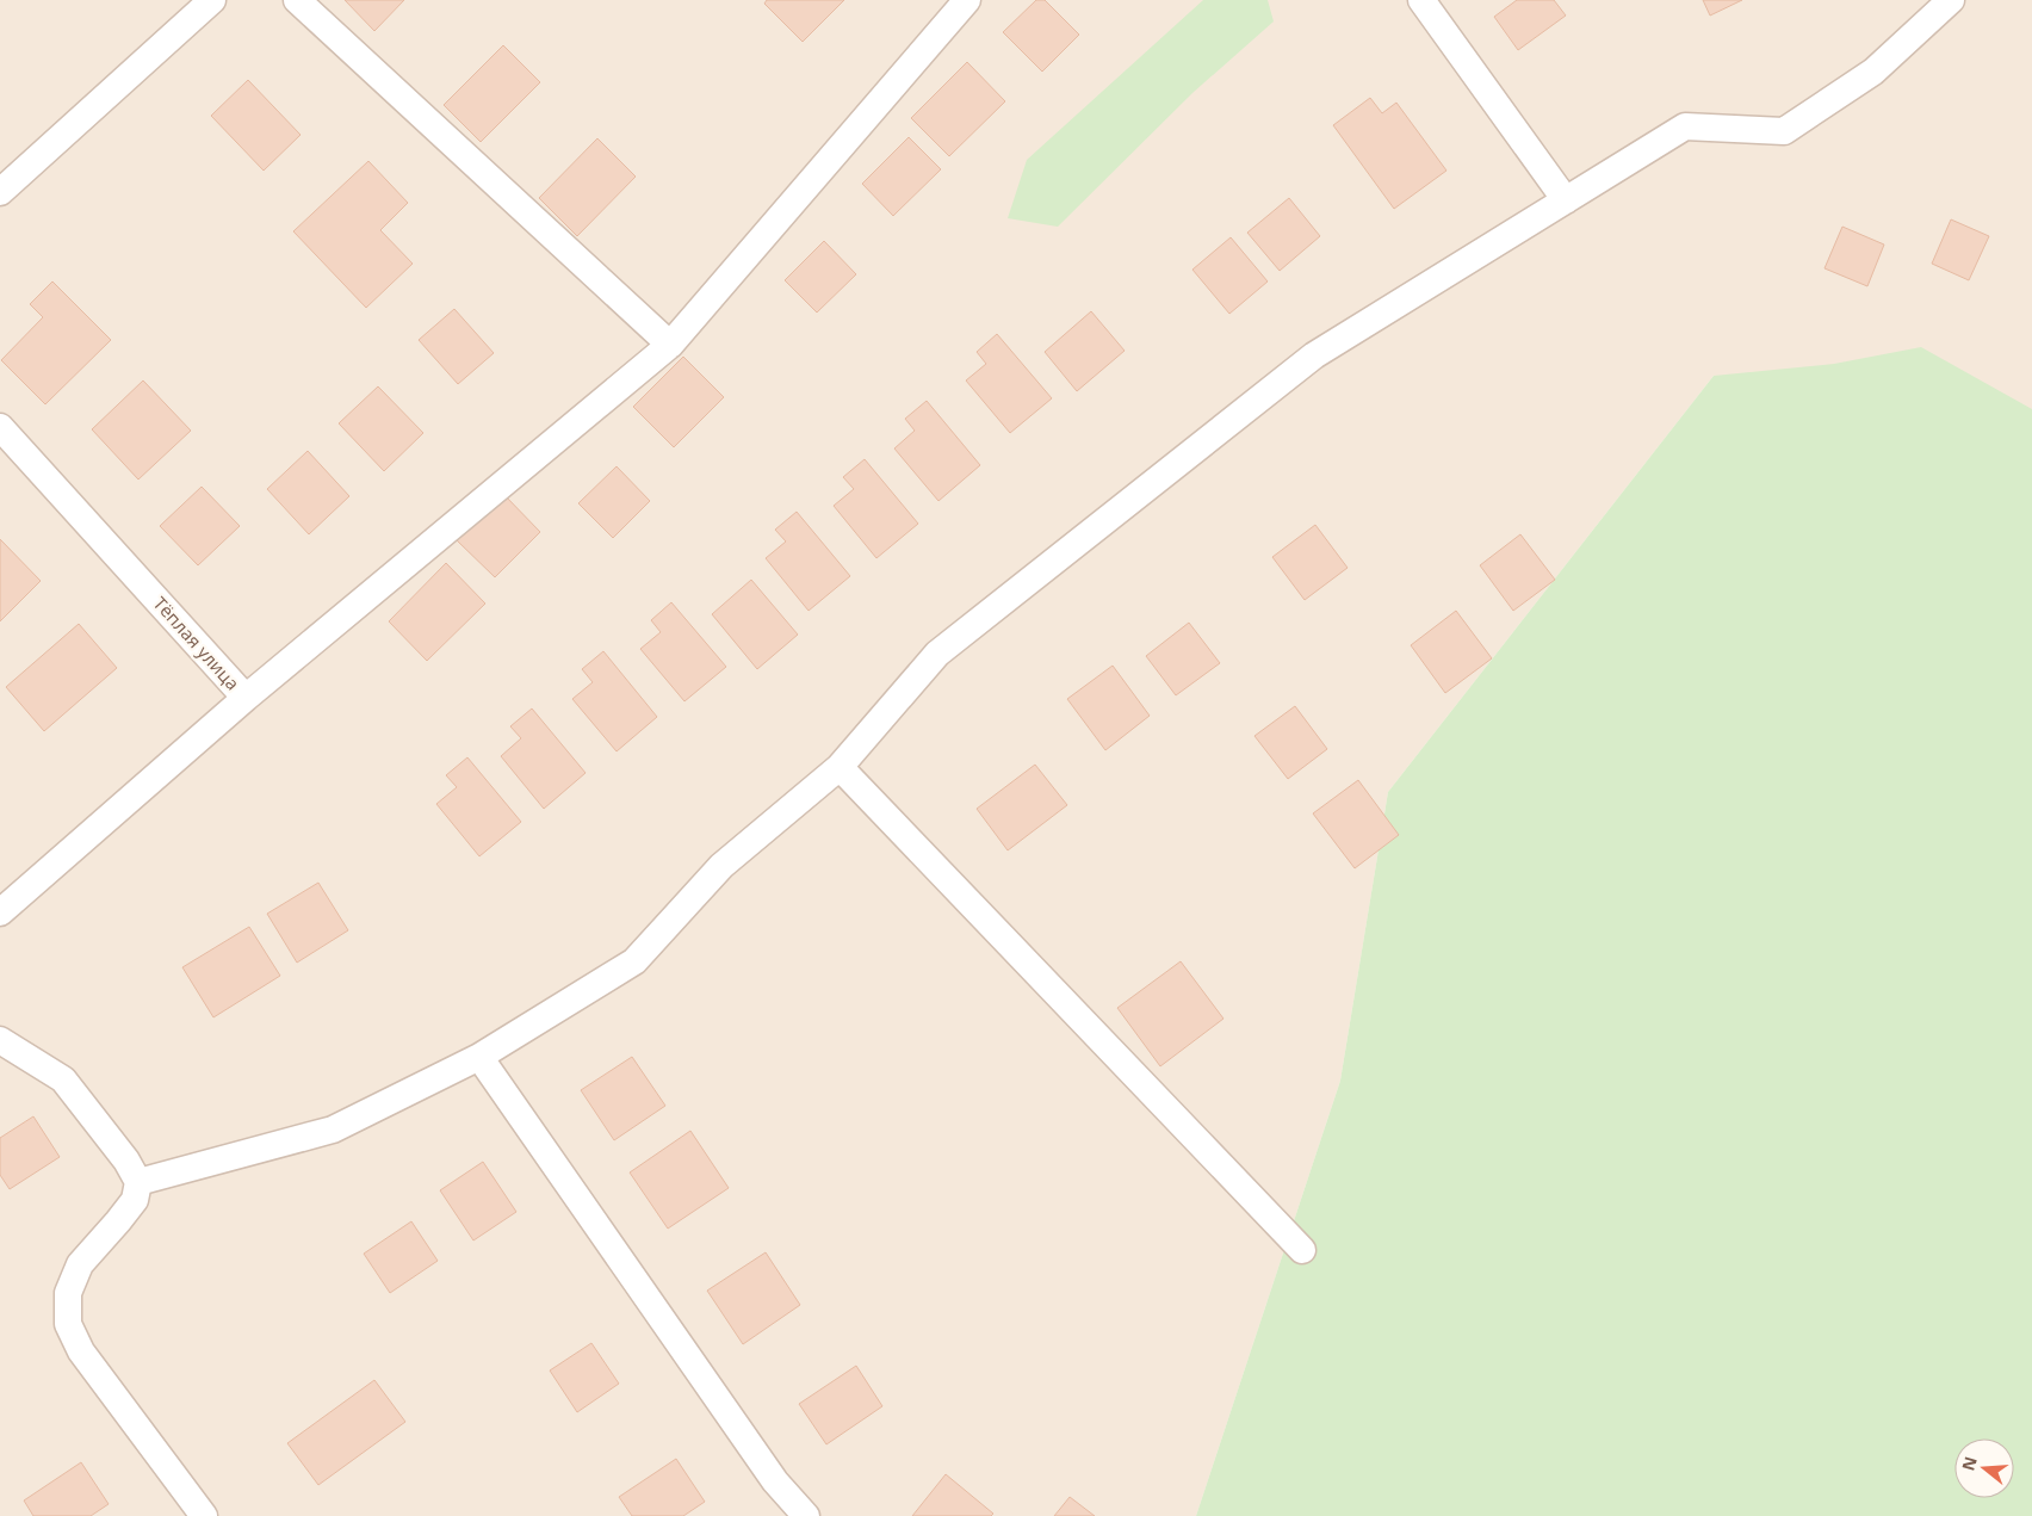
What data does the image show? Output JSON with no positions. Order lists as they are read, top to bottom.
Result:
{
  "streets": {
    "street": ["Тёплая улица"]
  },
  "north": "left"
}
